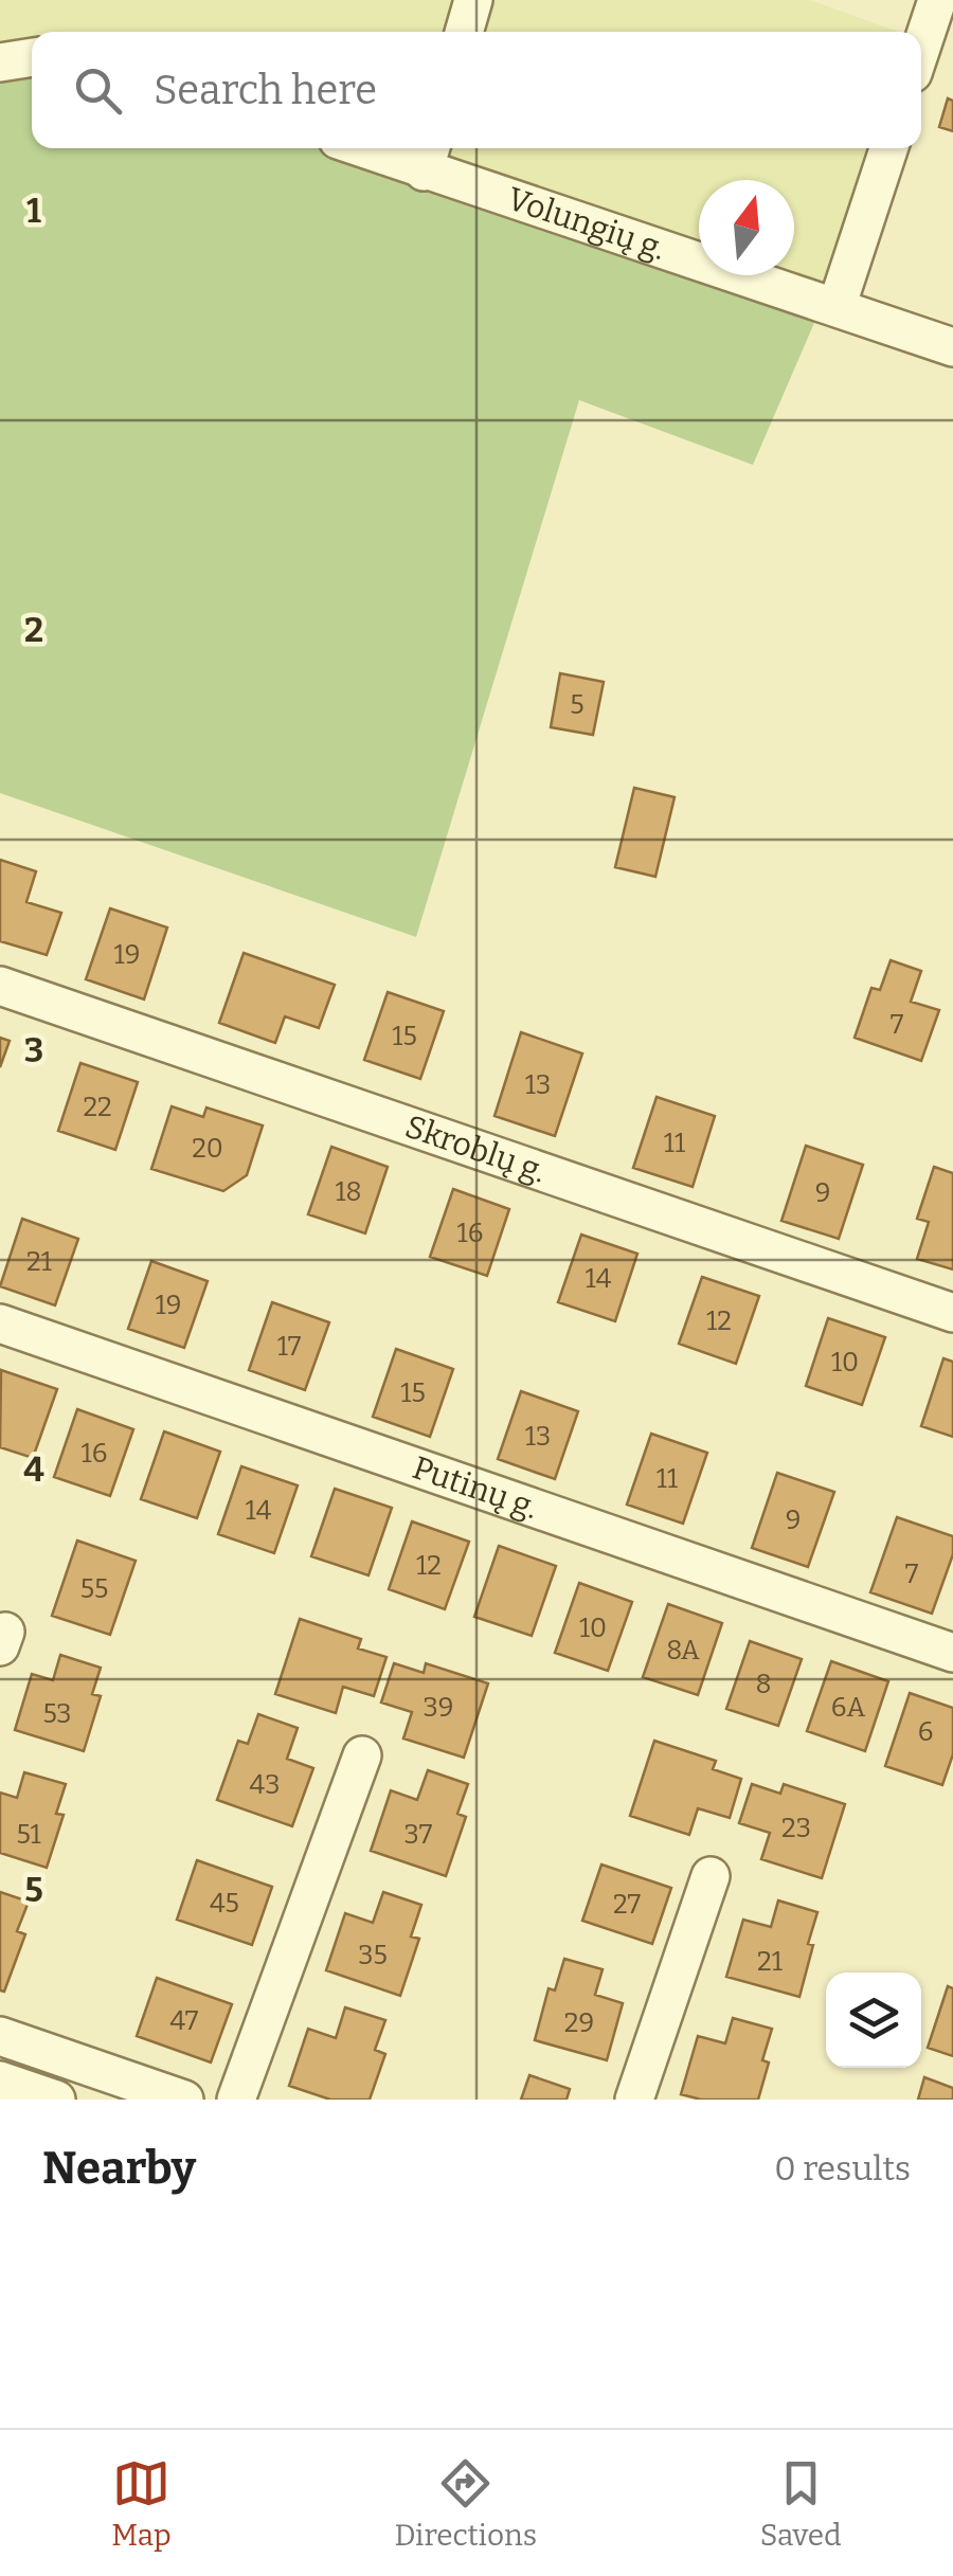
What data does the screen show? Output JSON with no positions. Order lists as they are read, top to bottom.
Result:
{
  "streets": {
    "street": ["Volungių g.", "Skroblų g.", "Putinų g."]
  },
  "house_numbers": [
    "5",
    "19",
    "7",
    "15",
    "13",
    "22",
    "11",
    "20",
    "18",
    "9",
    "16",
    "21",
    "14",
    "19",
    "12",
    "17",
    "10",
    "15",
    "13",
    "16",
    "11",
    "14",
    "9",
    "12",
    "7",
    "55",
    "10",
    "8A",
    "8",
    "39",
    "6A",
    "53",
    "6",
    "43",
    "23",
    "51",
    "37",
    "45",
    "27",
    "35",
    "21",
    "47",
    "29"
  ],
  "north": "top",
  "page": {
    "search": "Search here",
    "heading": ["Nearby", "0 results"],
    "nav": ["Map", "Directions", "Saved"]
  },
  "grid": {
    "rows": [
      "1",
      "2",
      "3",
      "4",
      "5"
    ]
  }
}
